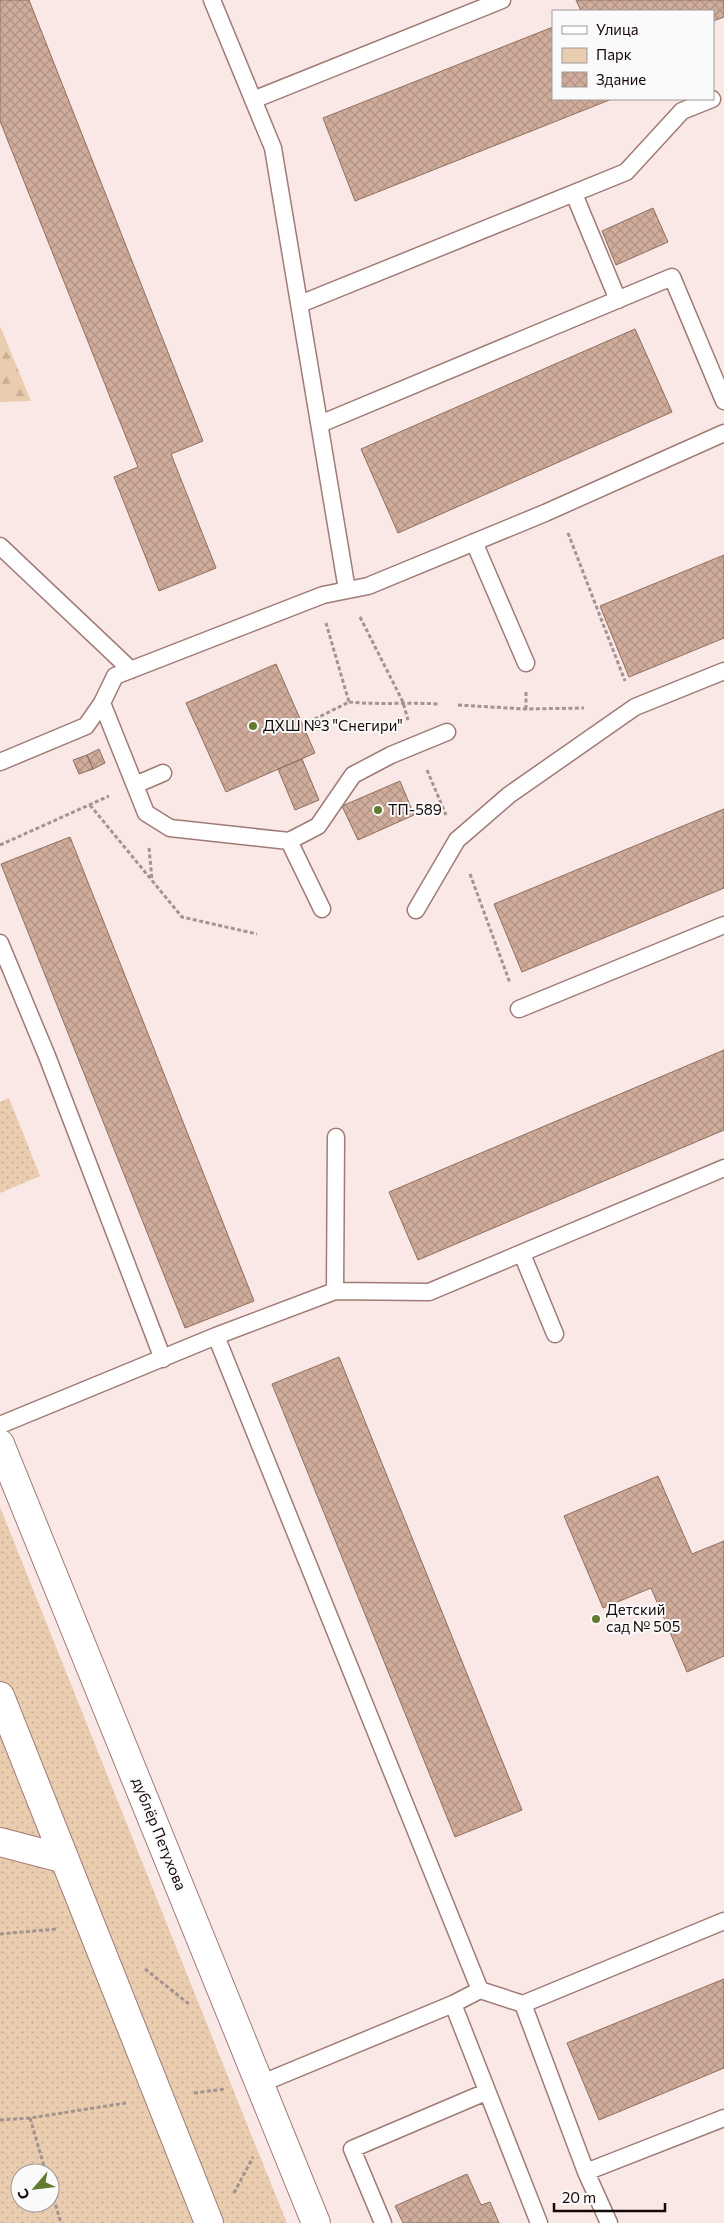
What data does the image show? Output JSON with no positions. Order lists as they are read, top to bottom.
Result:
{
  "streets": {
    "street": ["дублёр Петухова"]
  },
  "places": ["ДХШ №3 \"Снегири\"", "ТП-589", "Детский сад № 505"],
  "legend": ["Улица", "Парк", "Здание"],
  "scale_bar": "20 m",
  "north": "bottom left"
}
